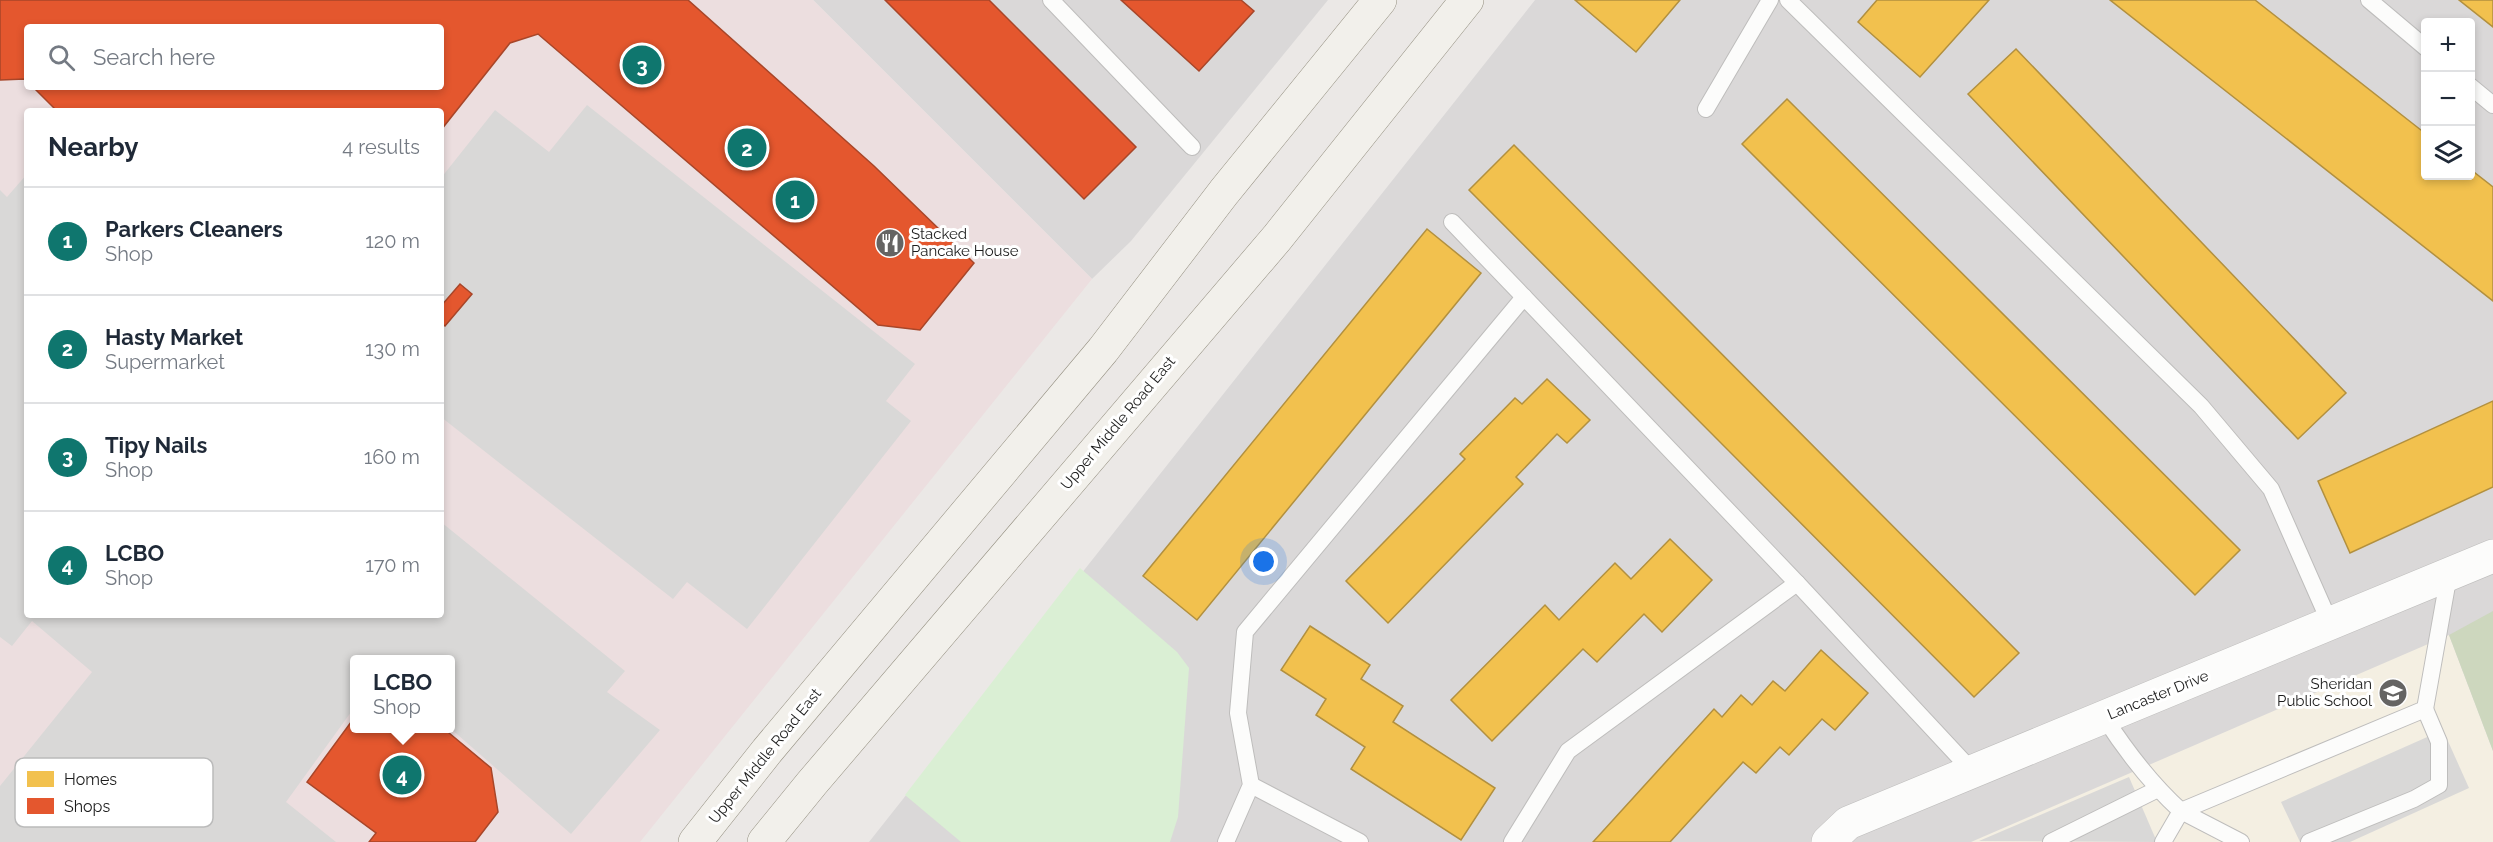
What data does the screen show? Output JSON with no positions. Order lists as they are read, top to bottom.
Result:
{
  "streets": {
    "main road": ["Upper Middle Road East"],
    "street": ["Lancaster Drive"]
  },
  "places": {
    "restaurant": ["Stacked Pancake House"],
    "school or university": ["Sheridan Public School"]
  },
  "legend": ["Homes", "Shops"],
  "page": {
    "map_buttons": ["+", "−"],
    "search": "Search here",
    "pins": [
      "3",
      "2",
      "1",
      "4"
    ],
    "heading": ["Nearby", "4 results"],
    "list": [
      {
        "mark": "1",
        "name": "Parkers Cleaners",
        "note": "Shop",
        "value": "120 m"
      },
      {
        "mark": "2",
        "name": "Hasty Market",
        "note": "Supermarket",
        "value": "130 m"
      },
      {
        "mark": "3",
        "name": "Tipy Nails",
        "note": "Shop",
        "value": "160 m"
      },
      {
        "mark": "4",
        "name": "LCBO",
        "note": "Shop",
        "value": "170 m"
      }
    ],
    "popup": ["LCBO", "Shop"]
  }
}
